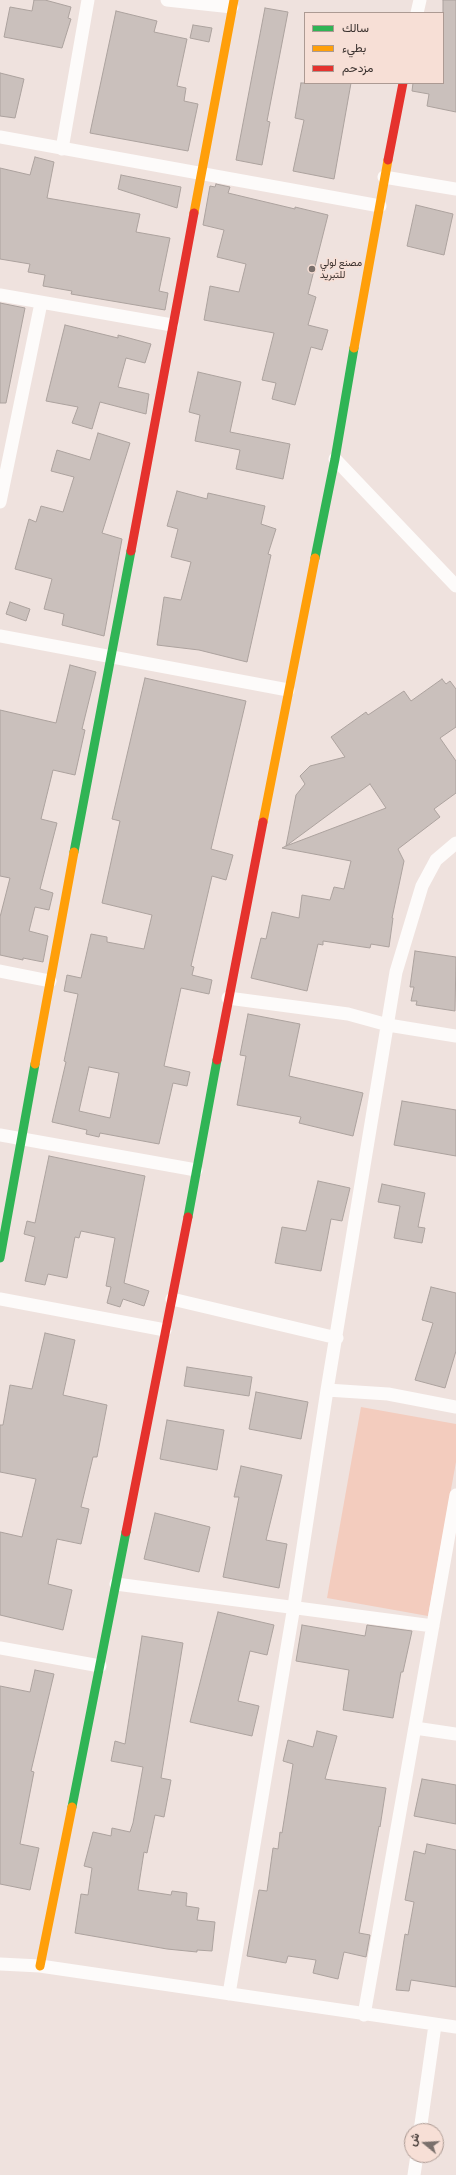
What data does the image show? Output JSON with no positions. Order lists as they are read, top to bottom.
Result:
{
  "places": ["مصنع لولي للتبريد"],
  "legend": ["سالك", "بطيء", "مزدحم"],
  "north": "left"
}
